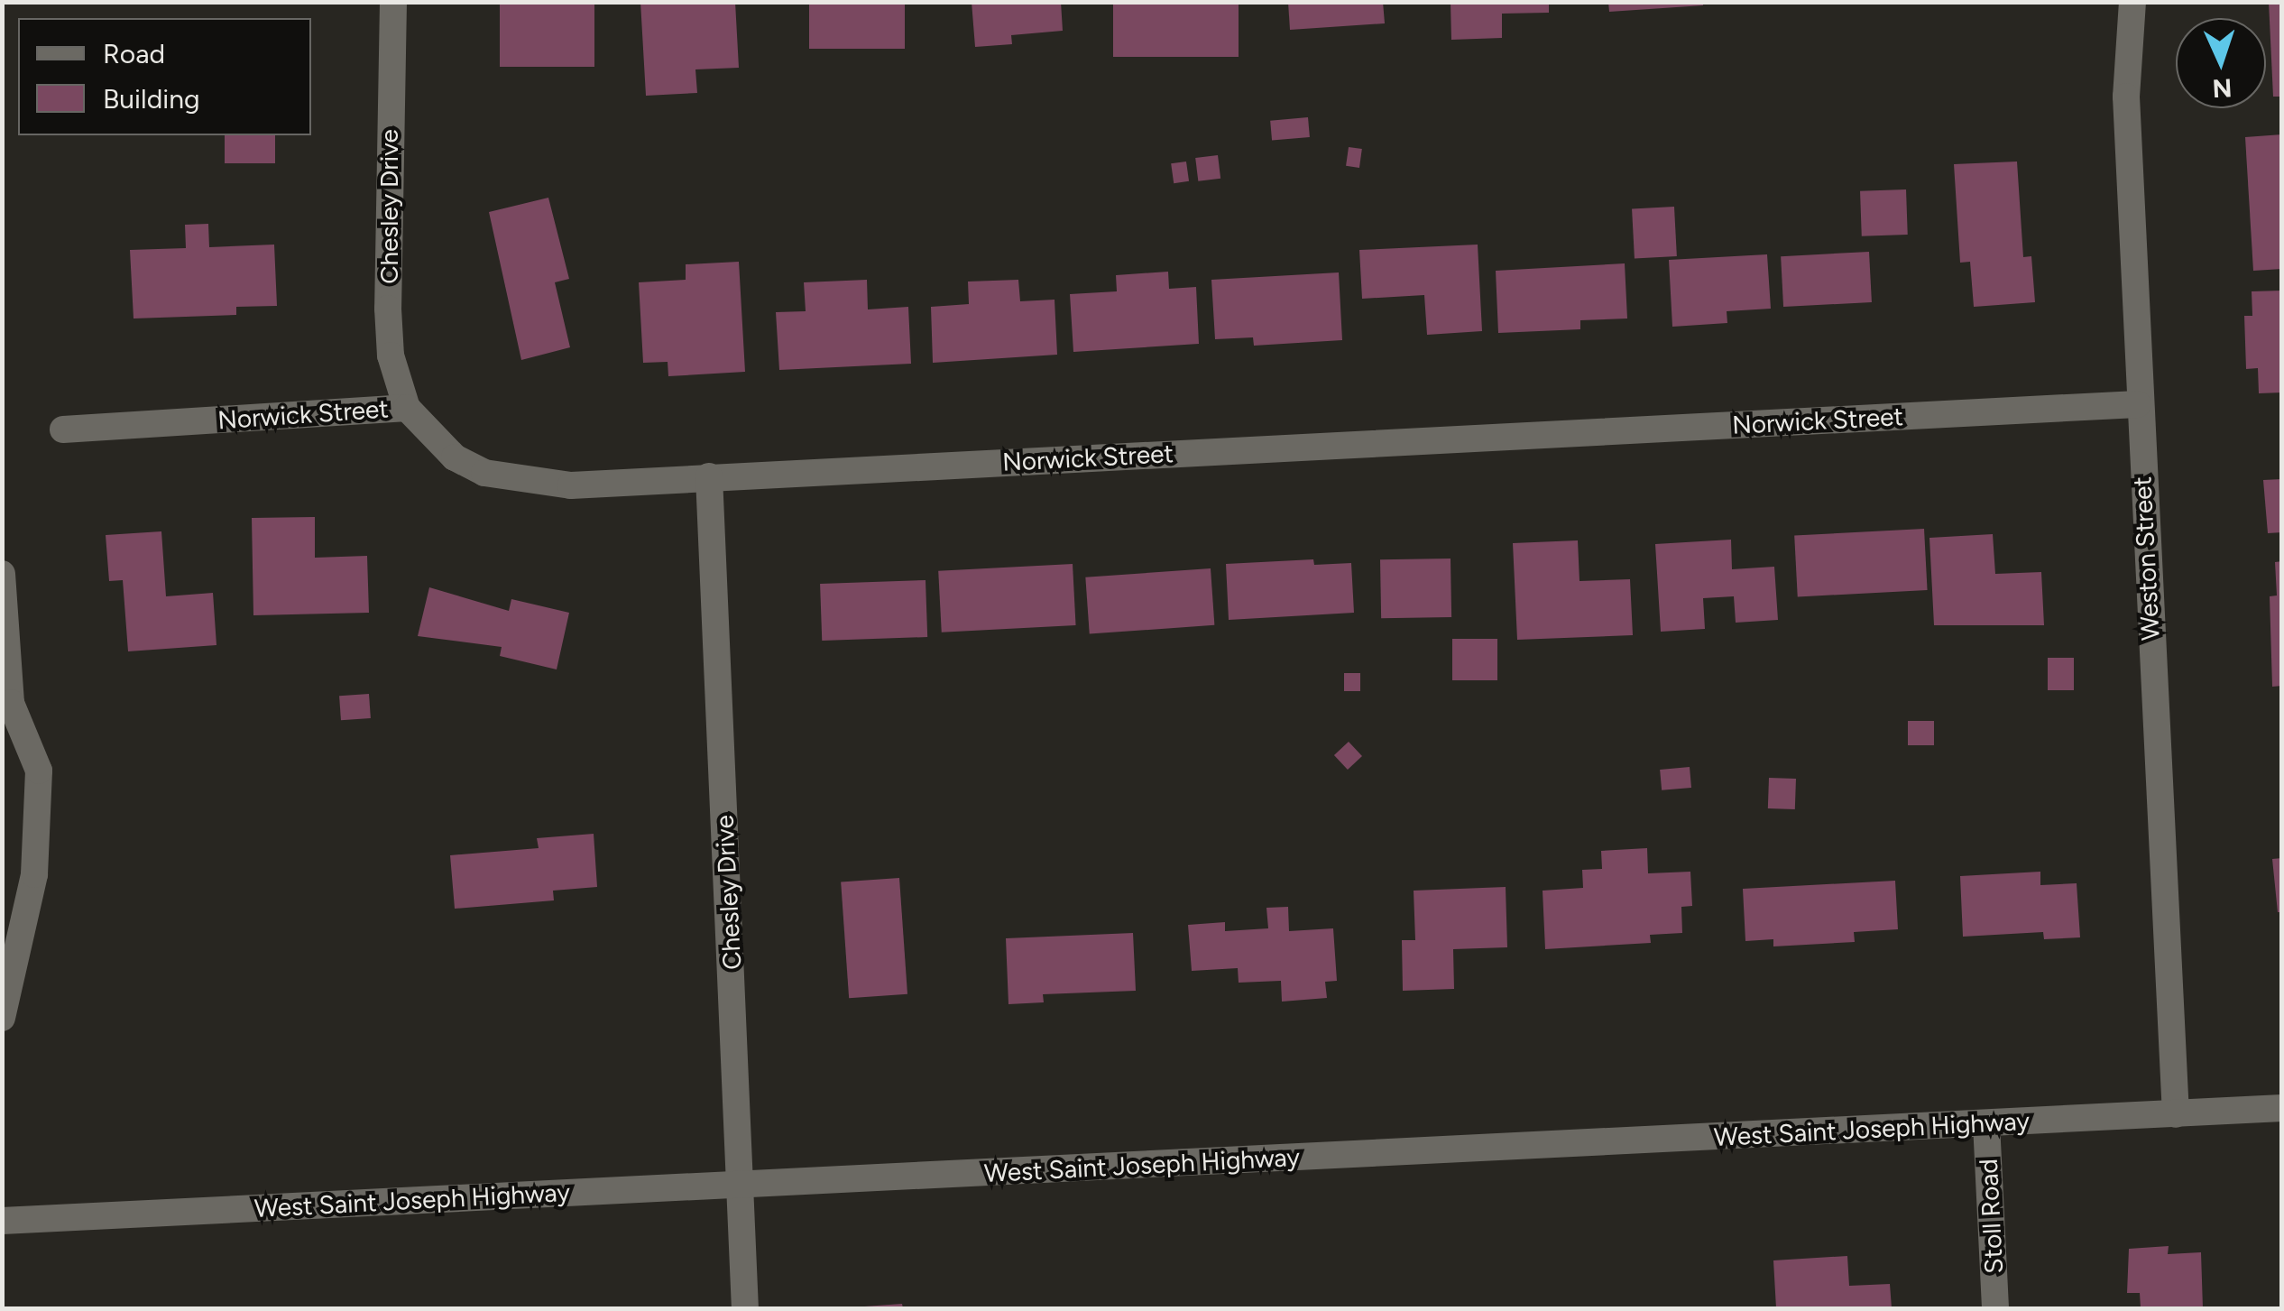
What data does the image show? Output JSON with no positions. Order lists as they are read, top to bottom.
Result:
{
  "streets": {
    "street": [
      "Chesley Drive",
      "Norwick Street",
      "Weston Street",
      "West Saint Joseph Highway",
      "Stoll Road"
    ]
  },
  "crossings": [
    ["Chesley Drive", "Norwick Street"],
    ["Chesley Drive", "West Saint Joseph Highway"],
    ["Norwick Street", "Weston Street"],
    ["Weston Street", "West Saint Joseph Highway"],
    ["West Saint Joseph Highway", "Stoll Road"]
  ],
  "legend": ["Road", "Building"],
  "north": "bottom"
}
